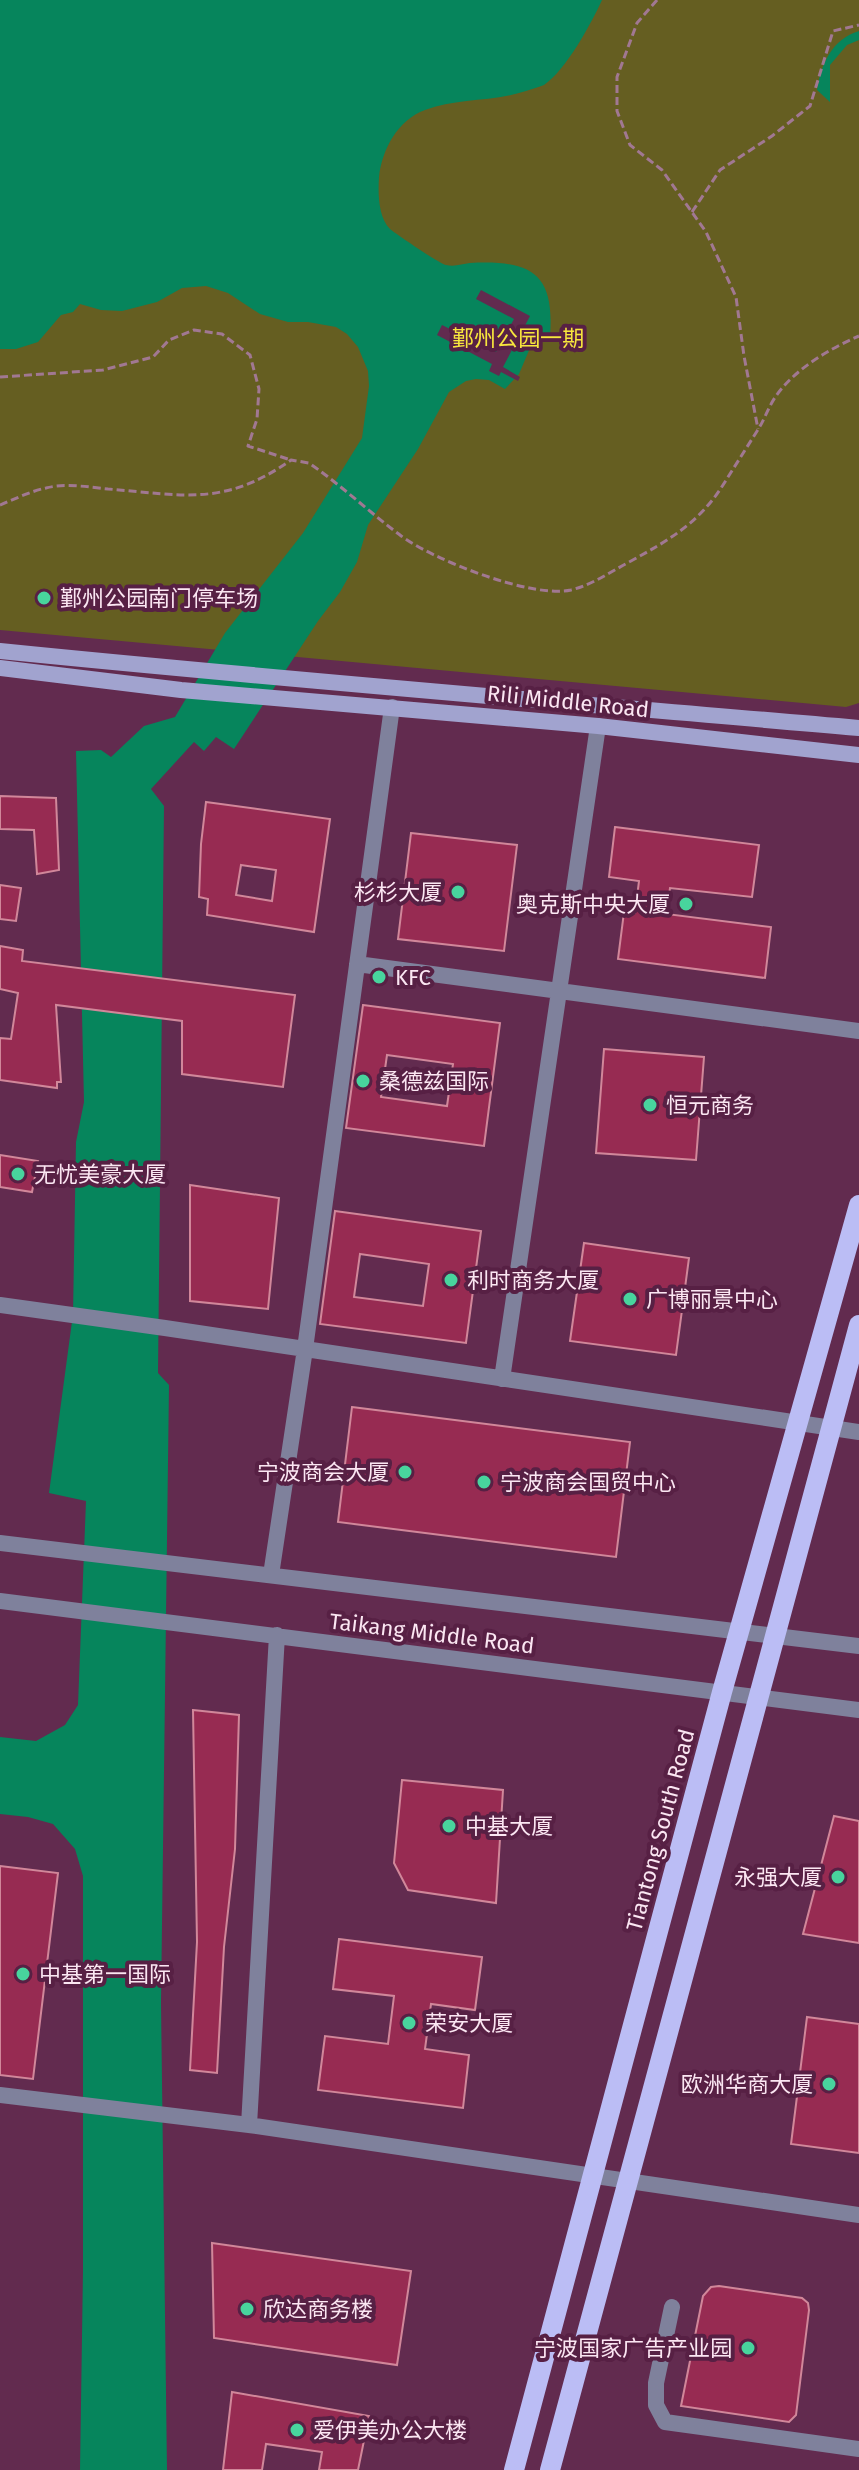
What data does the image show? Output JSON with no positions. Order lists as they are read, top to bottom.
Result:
{
  "streets": {
    "main road": ["Rili Middle Road", "Tiantong South Road"],
    "street": ["Taikang Middle Road"]
  },
  "crossings": [
    ["Taikang Middle Road", "Tiantong South Road"]
  ],
  "parks": ["鄞州公园一期"],
  "places": [
    "鄞州公园南门停车场",
    "杉杉大厦",
    "奥克斯中央大厦",
    "KFC",
    "桑德兹国际",
    "恒元商务",
    "无忧美豪大厦",
    "利时商务大厦",
    "广博丽景中心",
    "宁波商会大厦",
    "宁波商会国贸中心",
    "中基大厦",
    "永强大厦",
    "中基第一国际",
    "荣安大厦",
    "欧洲华商大厦",
    "欣达商务楼",
    "宁波国家广告产业园",
    "爱伊美办公大楼"
  ]
}
